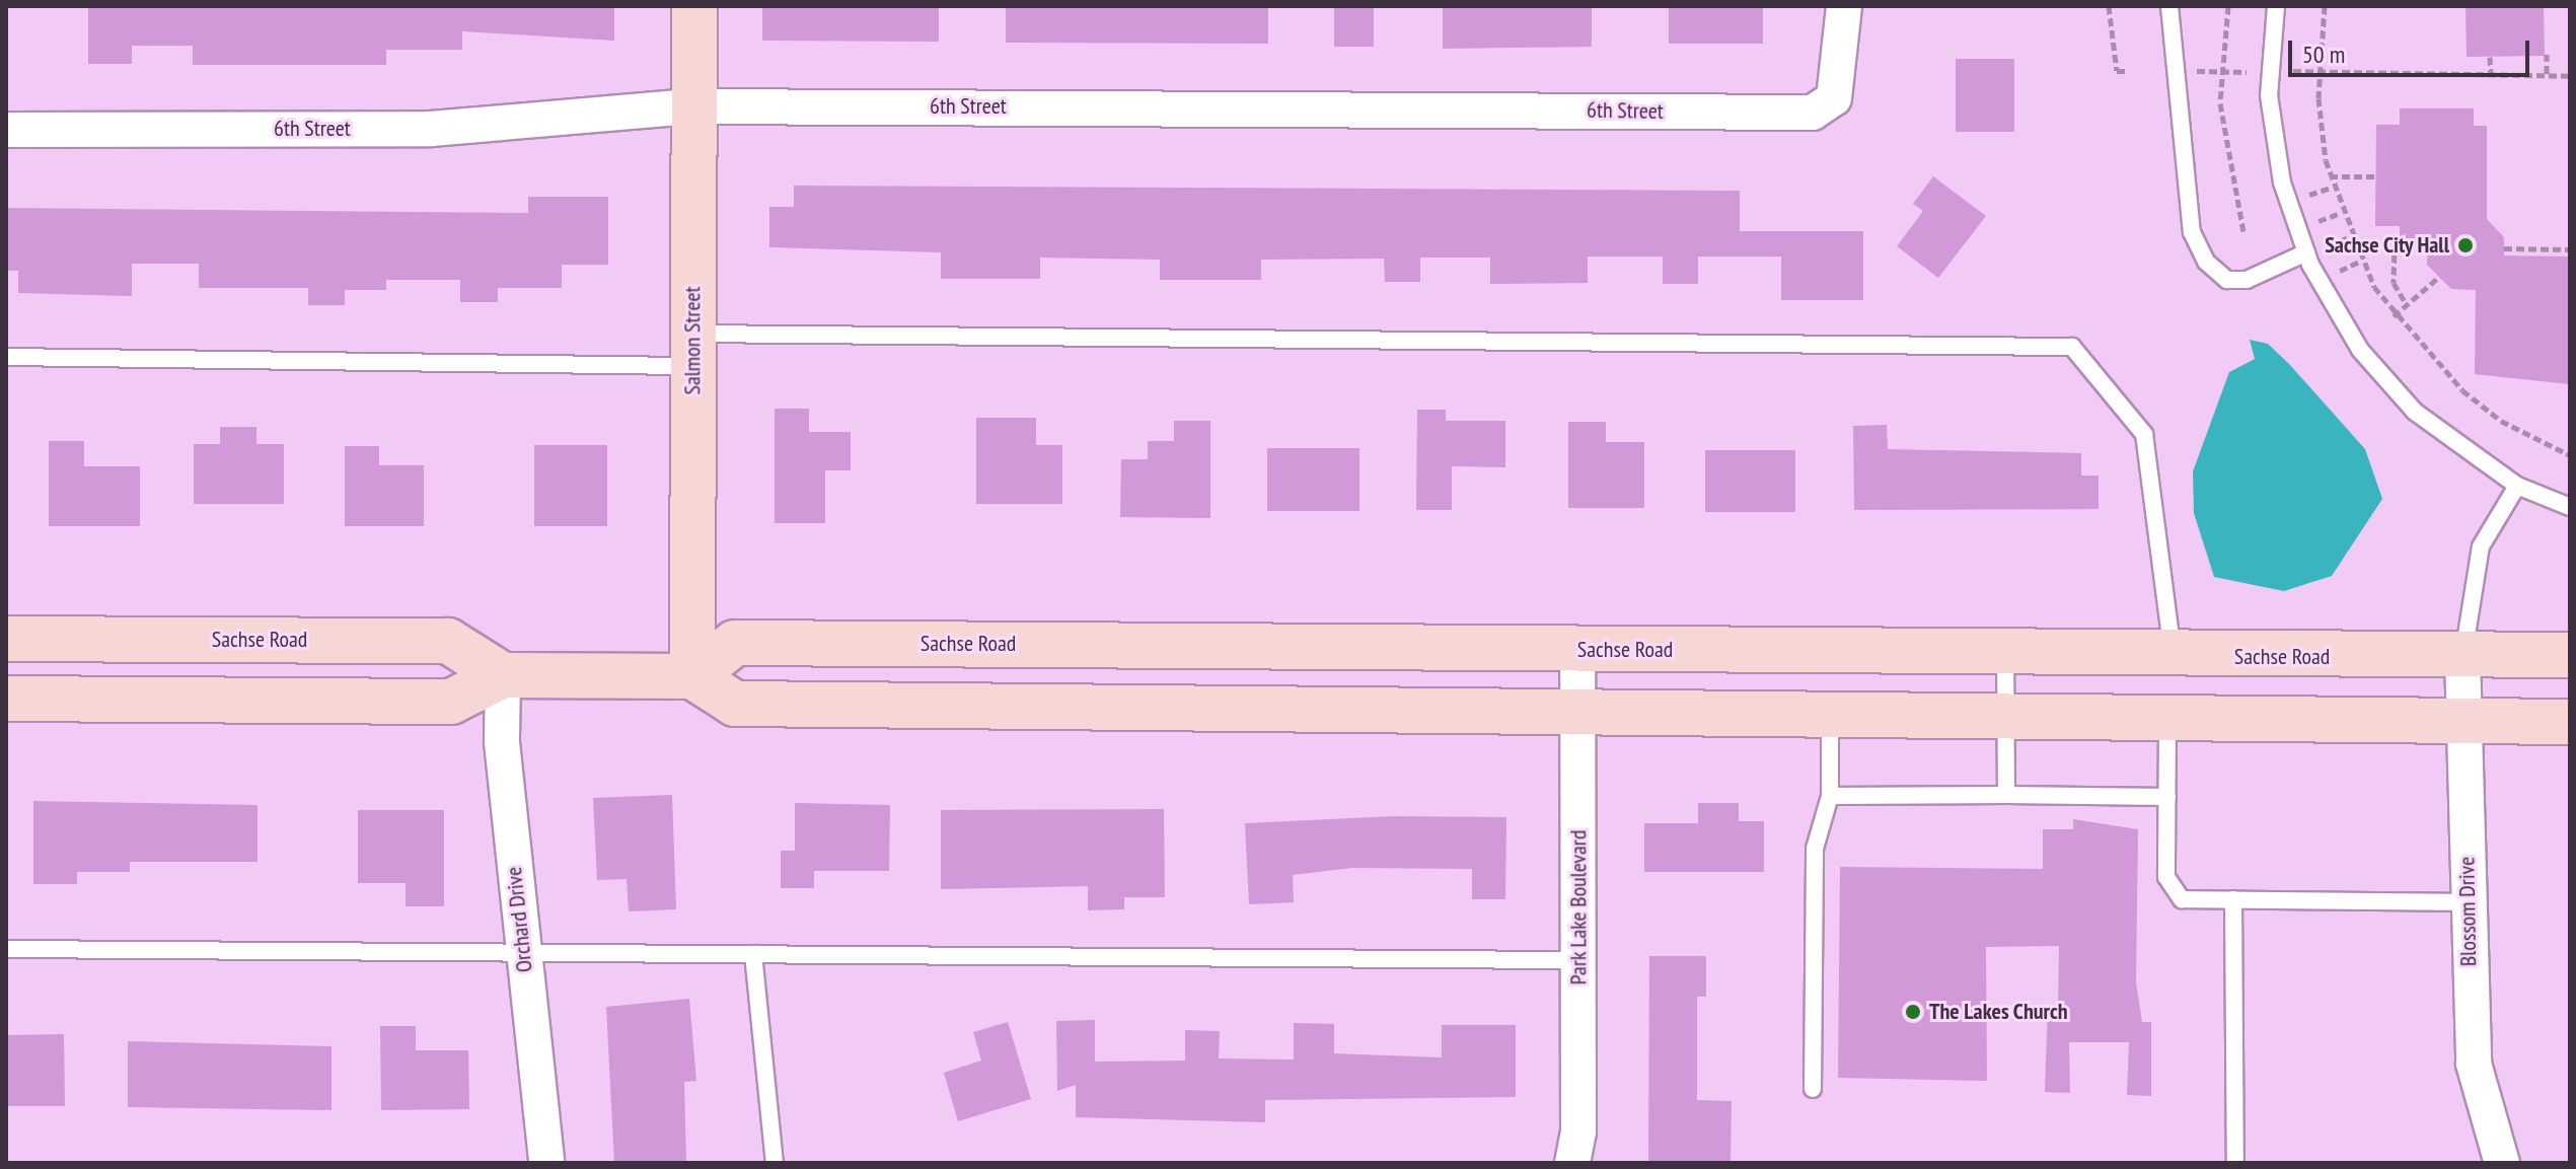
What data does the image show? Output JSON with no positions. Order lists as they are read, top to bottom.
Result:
{
  "streets": {
    "main road": ["Salmon Street", "Sachse Road"],
    "street": [
      "6th Street",
      "Park Lake Boulevard",
      "Blossom Drive",
      "Orchard Drive"
    ]
  },
  "crossings": [
    ["6th Street", "Salmon Street"],
    ["Salmon Street", "Sachse Road"],
    ["Sachse Road", "Park Lake Boulevard"],
    ["Sachse Road", "Blossom Drive"],
    ["Sachse Road", "Orchard Drive"]
  ],
  "places": ["Sachse City Hall", "The Lakes Church"],
  "scale_bar": "50 m"
}
